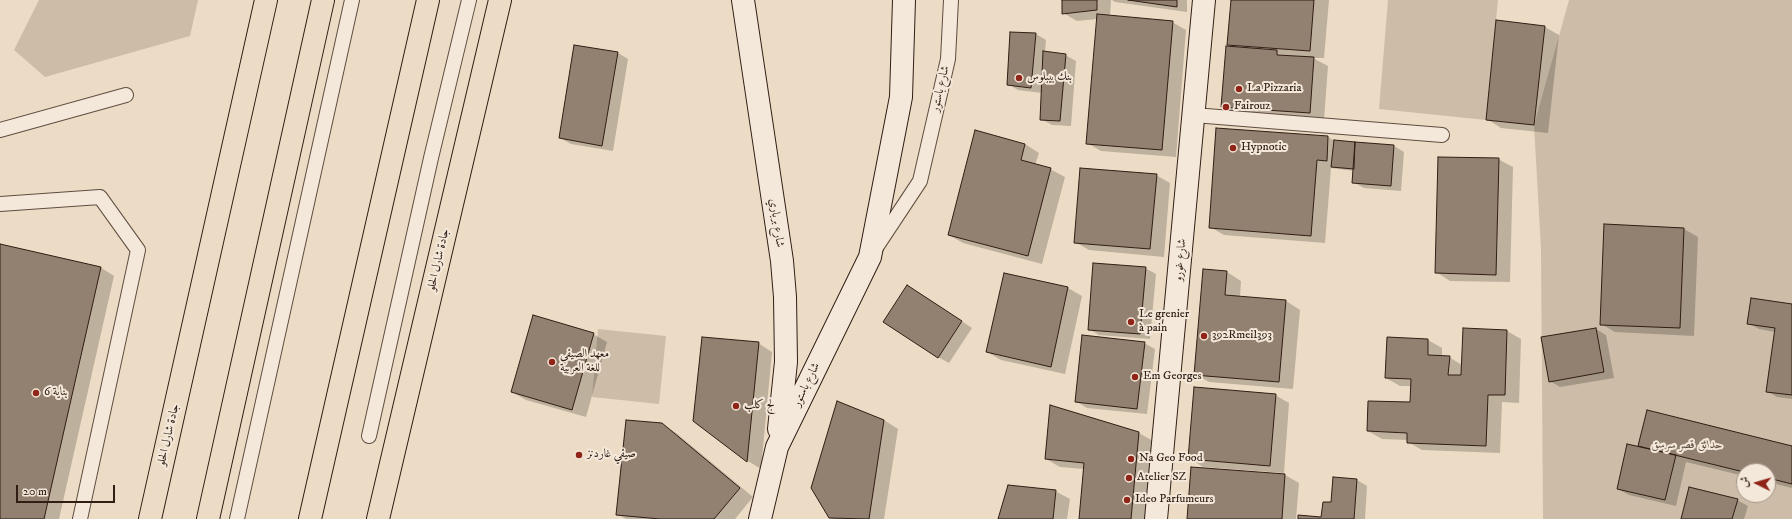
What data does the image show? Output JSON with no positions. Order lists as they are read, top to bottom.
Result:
{
  "streets": {
    "highway": ["جادة شارل الحلو"],
    "street": ["شارع باستور", "شارع برباري", "شارع غورو"]
  },
  "crossings": [
    ["شارع باستور", "شارع برباري"]
  ],
  "parks": ["حدائق قصر سرسق"],
  "places": [
    "بنك بيبلوس",
    "La Pizzaria",
    "Fairouz",
    "Hypnotic",
    "Le grenier à pain",
    "392Rmeil393",
    "معهد الصيفي للغة العربية",
    "Em Georges",
    "بناية 6",
    "لج كلب",
    "صيفي غاردنز",
    "Na Geo Food",
    "Atelier SZ",
    "Ideo Parfumeurs"
  ],
  "scale_bar": "20 m",
  "north": "left"
}
